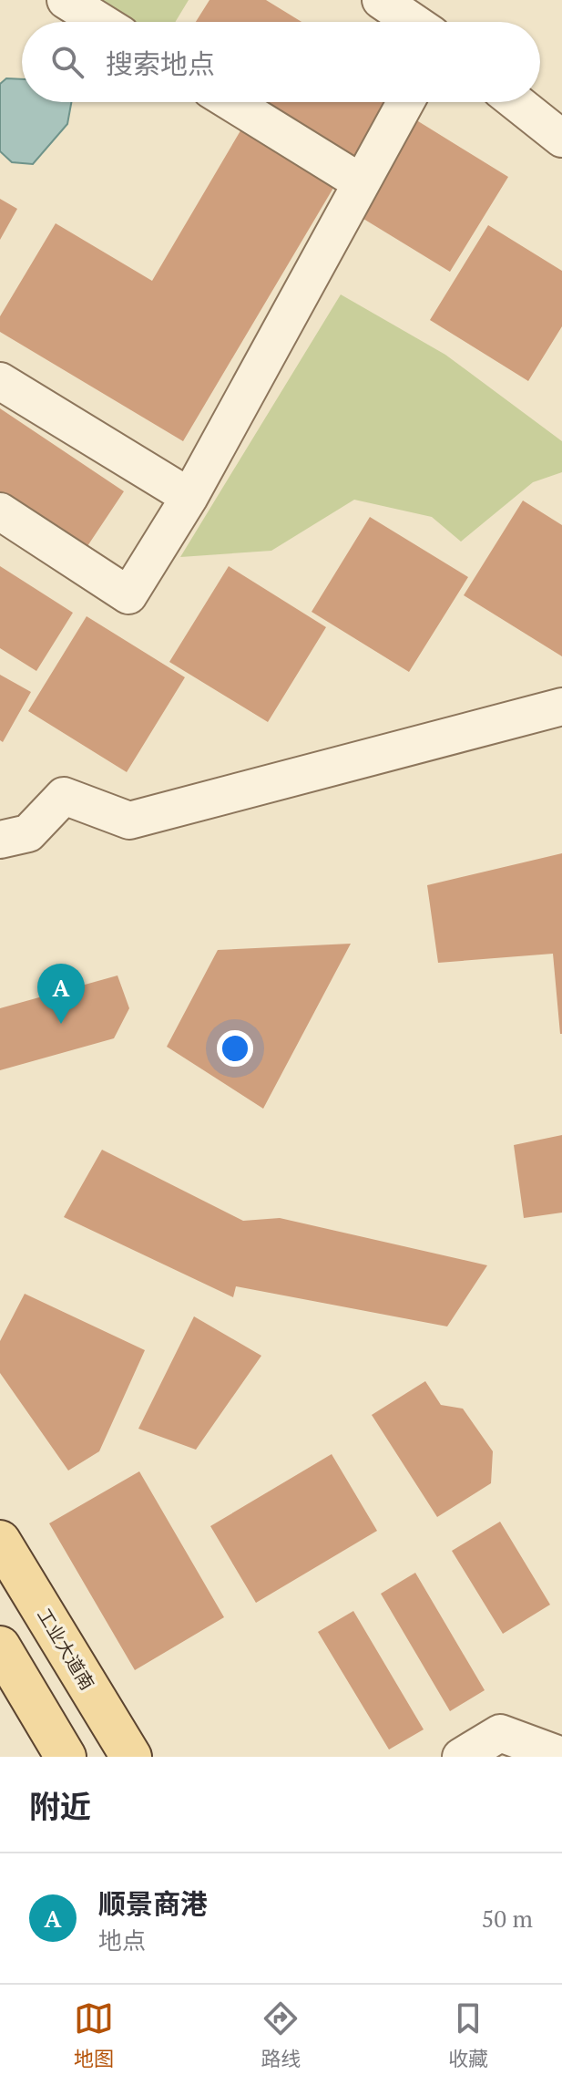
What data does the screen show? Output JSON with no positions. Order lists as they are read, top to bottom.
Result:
{
  "streets": {
    "main road": ["工业大道南"]
  },
  "page": {
    "search": "搜索地点",
    "pins": "A",
    "heading": "附近",
    "list": [
      {
        "mark": "A",
        "name": "顺景商港",
        "note": "地点",
        "value": "50 m"
      }
    ],
    "nav": ["地图", "路线", "收藏"]
  }
}
